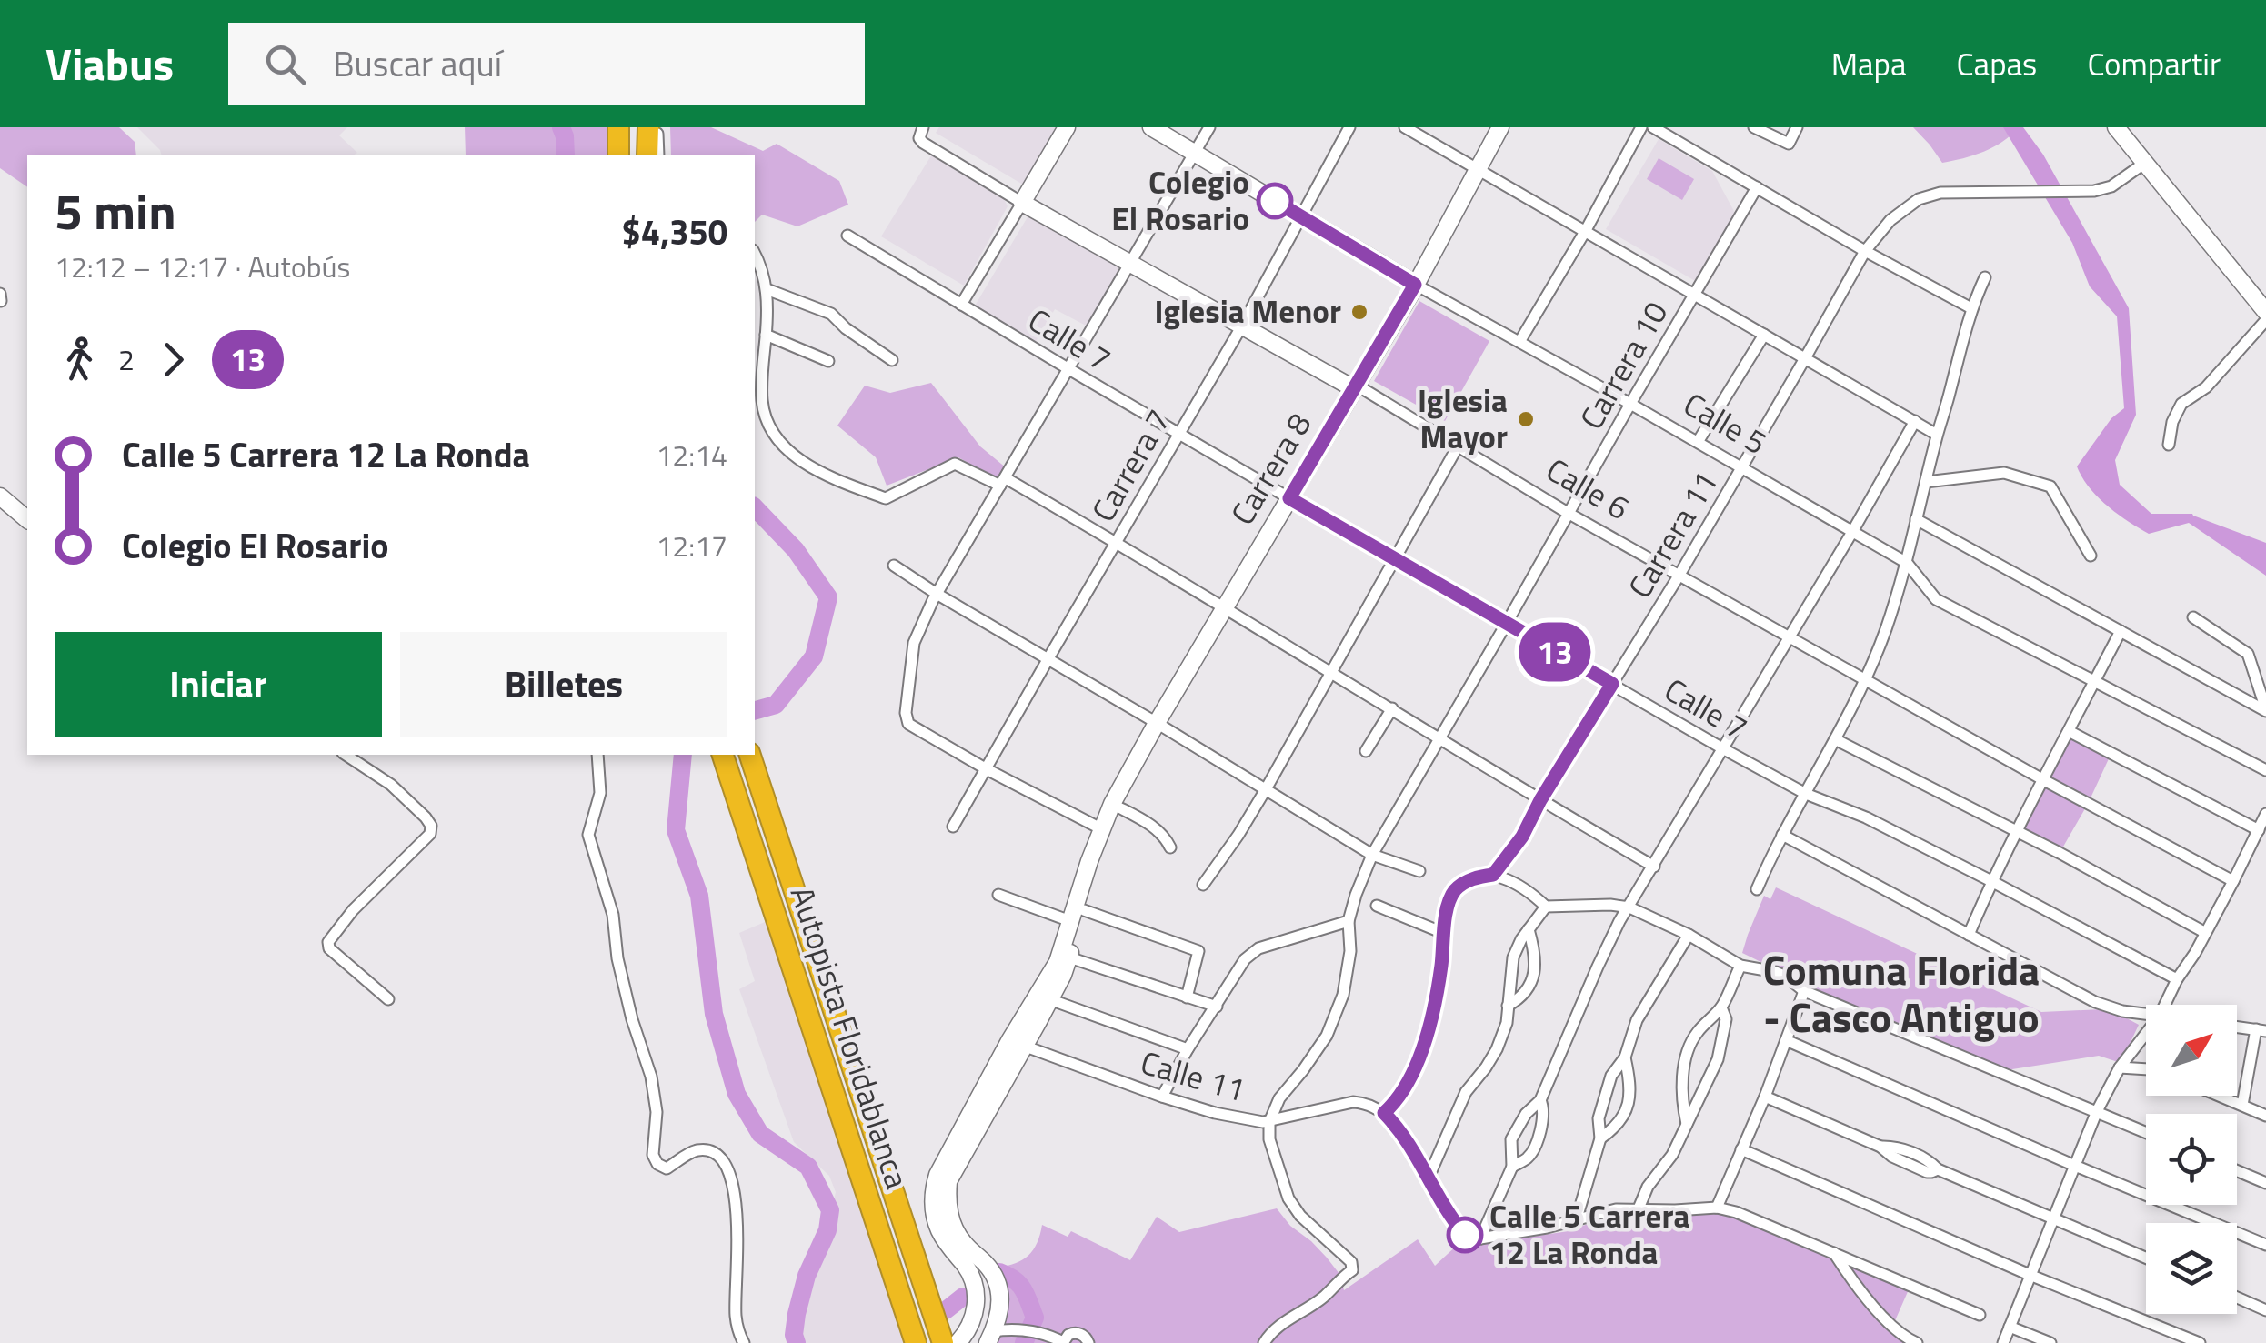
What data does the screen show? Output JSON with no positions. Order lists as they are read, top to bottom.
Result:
{
  "streets": {
    "highway": ["Autopista Floridablanca"],
    "main road": ["Calle 5", "Carrera 8", "Calle 6"],
    "street": [
      "Calle 7",
      "Carrera 10",
      "Carrera 7",
      "Carrera 11",
      "Calle 11"
    ]
  },
  "crossings": [
    ["Calle 7", "Carrera 10"],
    ["Calle 7", "Carrera 7"],
    ["Calle 7", "Carrera 8"],
    ["Calle 7", "Carrera 11"],
    ["Carrera 10", "Calle 5"],
    ["Carrera 10", "Calle 6"],
    ["Carrera 10", "Calle 11"],
    ["Calle 5", "Carrera 7"],
    ["Calle 5", "Carrera 8"],
    ["Calle 5", "Carrera 11"],
    ["Carrera 7", "Calle 6"],
    ["Carrera 8", "Calle 6"],
    ["Carrera 8", "Autopista Floridablanca"],
    ["Carrera 8", "Calle 11"],
    ["Calle 6", "Carrera 11"]
  ],
  "districts": ["Comuna Florida - Casco Antiguo"],
  "places": [
    "Colegio El Rosario",
    "Iglesia Menor",
    "Iglesia Mayor",
    "Calle 5 Carrera 12 La Ronda"
  ],
  "lines": ["bus line 13"],
  "north": "top right",
  "page": {
    "header": "Viabus",
    "search": "Buscar aquí",
    "nav": ["Mapa", "Capas", "Compartir"],
    "on_map": "13",
    "heading": ["5 min", "12:12 – 12:17 · Autobús", "$4,350"],
    "legs": ["2", "13"],
    "list": [
      {
        "name": "Calle 5 Carrera 12 La Ronda",
        "value": "12:14"
      },
      {
        "name": "Colegio El Rosario",
        "value": "12:17"
      }
    ],
    "buttons": ["Iniciar", "Billetes"]
  }
}
